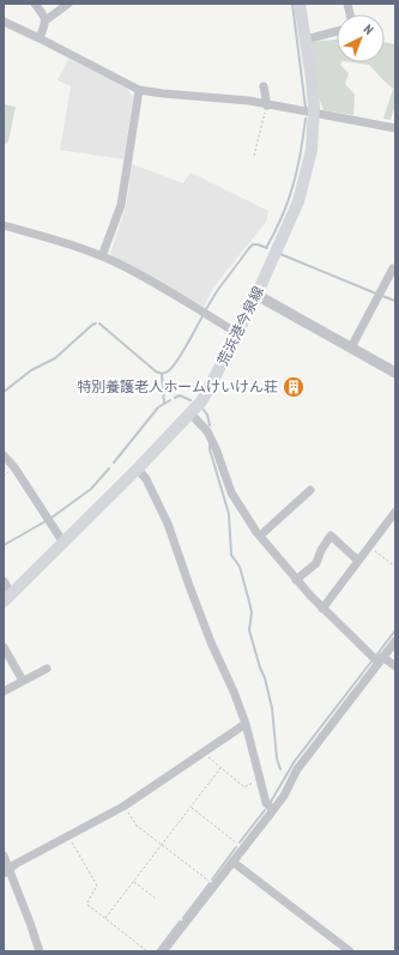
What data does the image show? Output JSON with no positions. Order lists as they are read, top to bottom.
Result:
{
  "streets": {
    "main road": ["荒浜港今泉線"]
  },
  "places": {
    "building": ["特別養護老人ホームけいけん荘"]
  },
  "north": "top right"
}
